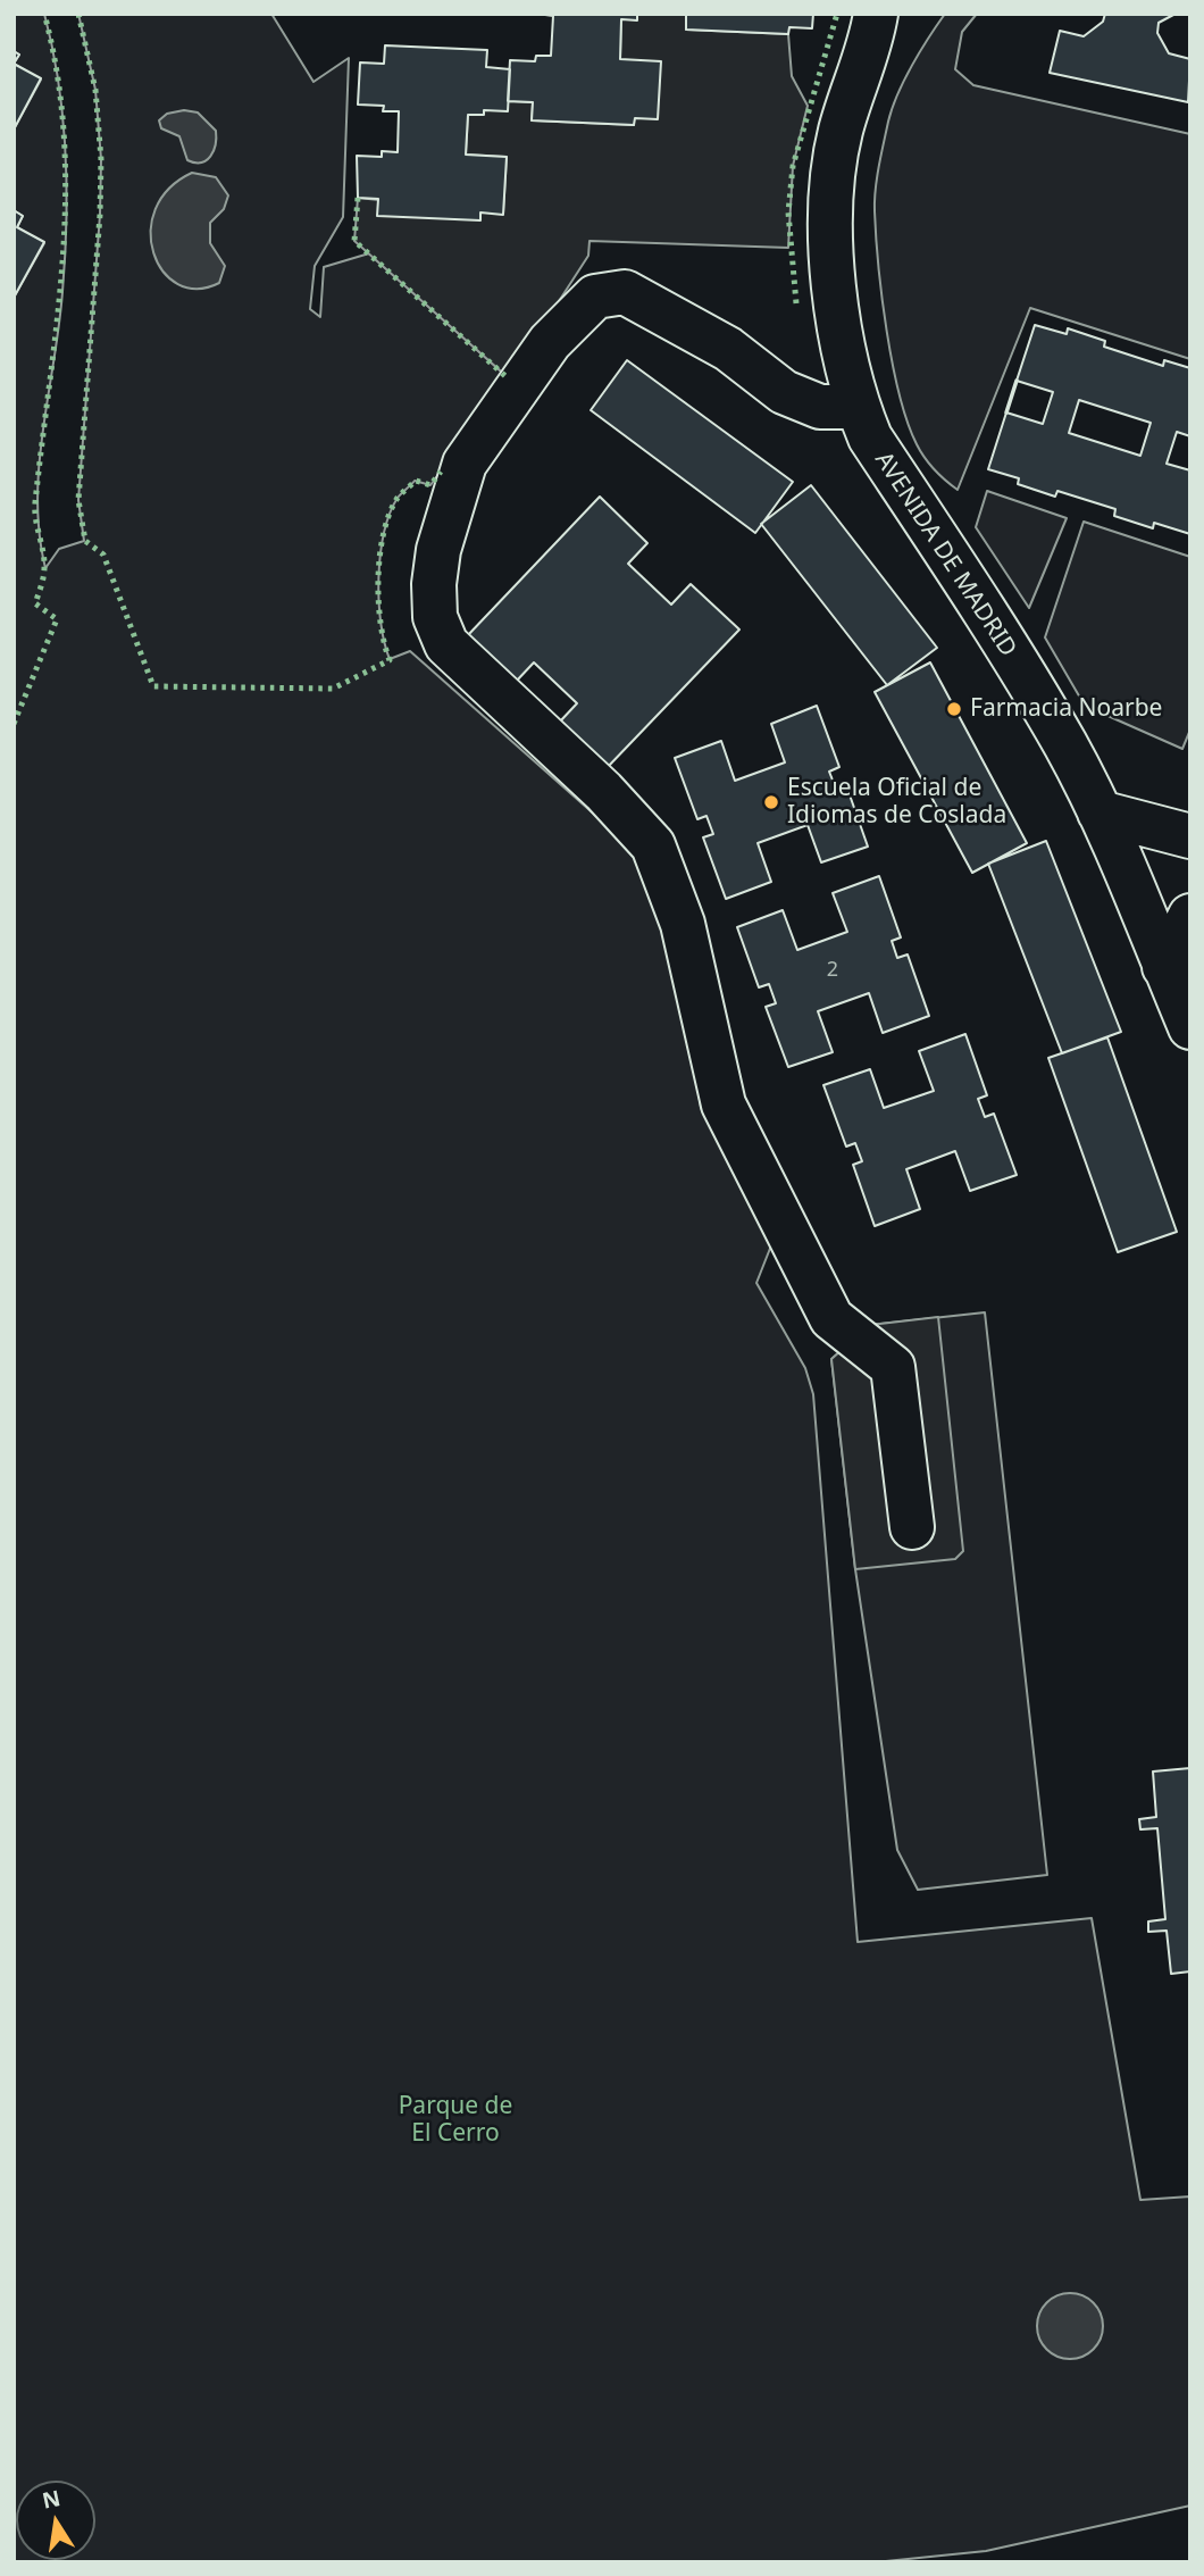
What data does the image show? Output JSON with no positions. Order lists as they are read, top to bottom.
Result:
{
  "streets": {
    "street": ["AVENIDA DE MADRID"]
  },
  "parks": ["Parque de El Cerro"],
  "places": ["Farmacia Noarbe", "Escuela Oficial de Idiomas de Coslada"],
  "house_numbers": ["2"],
  "north": "top"
}
